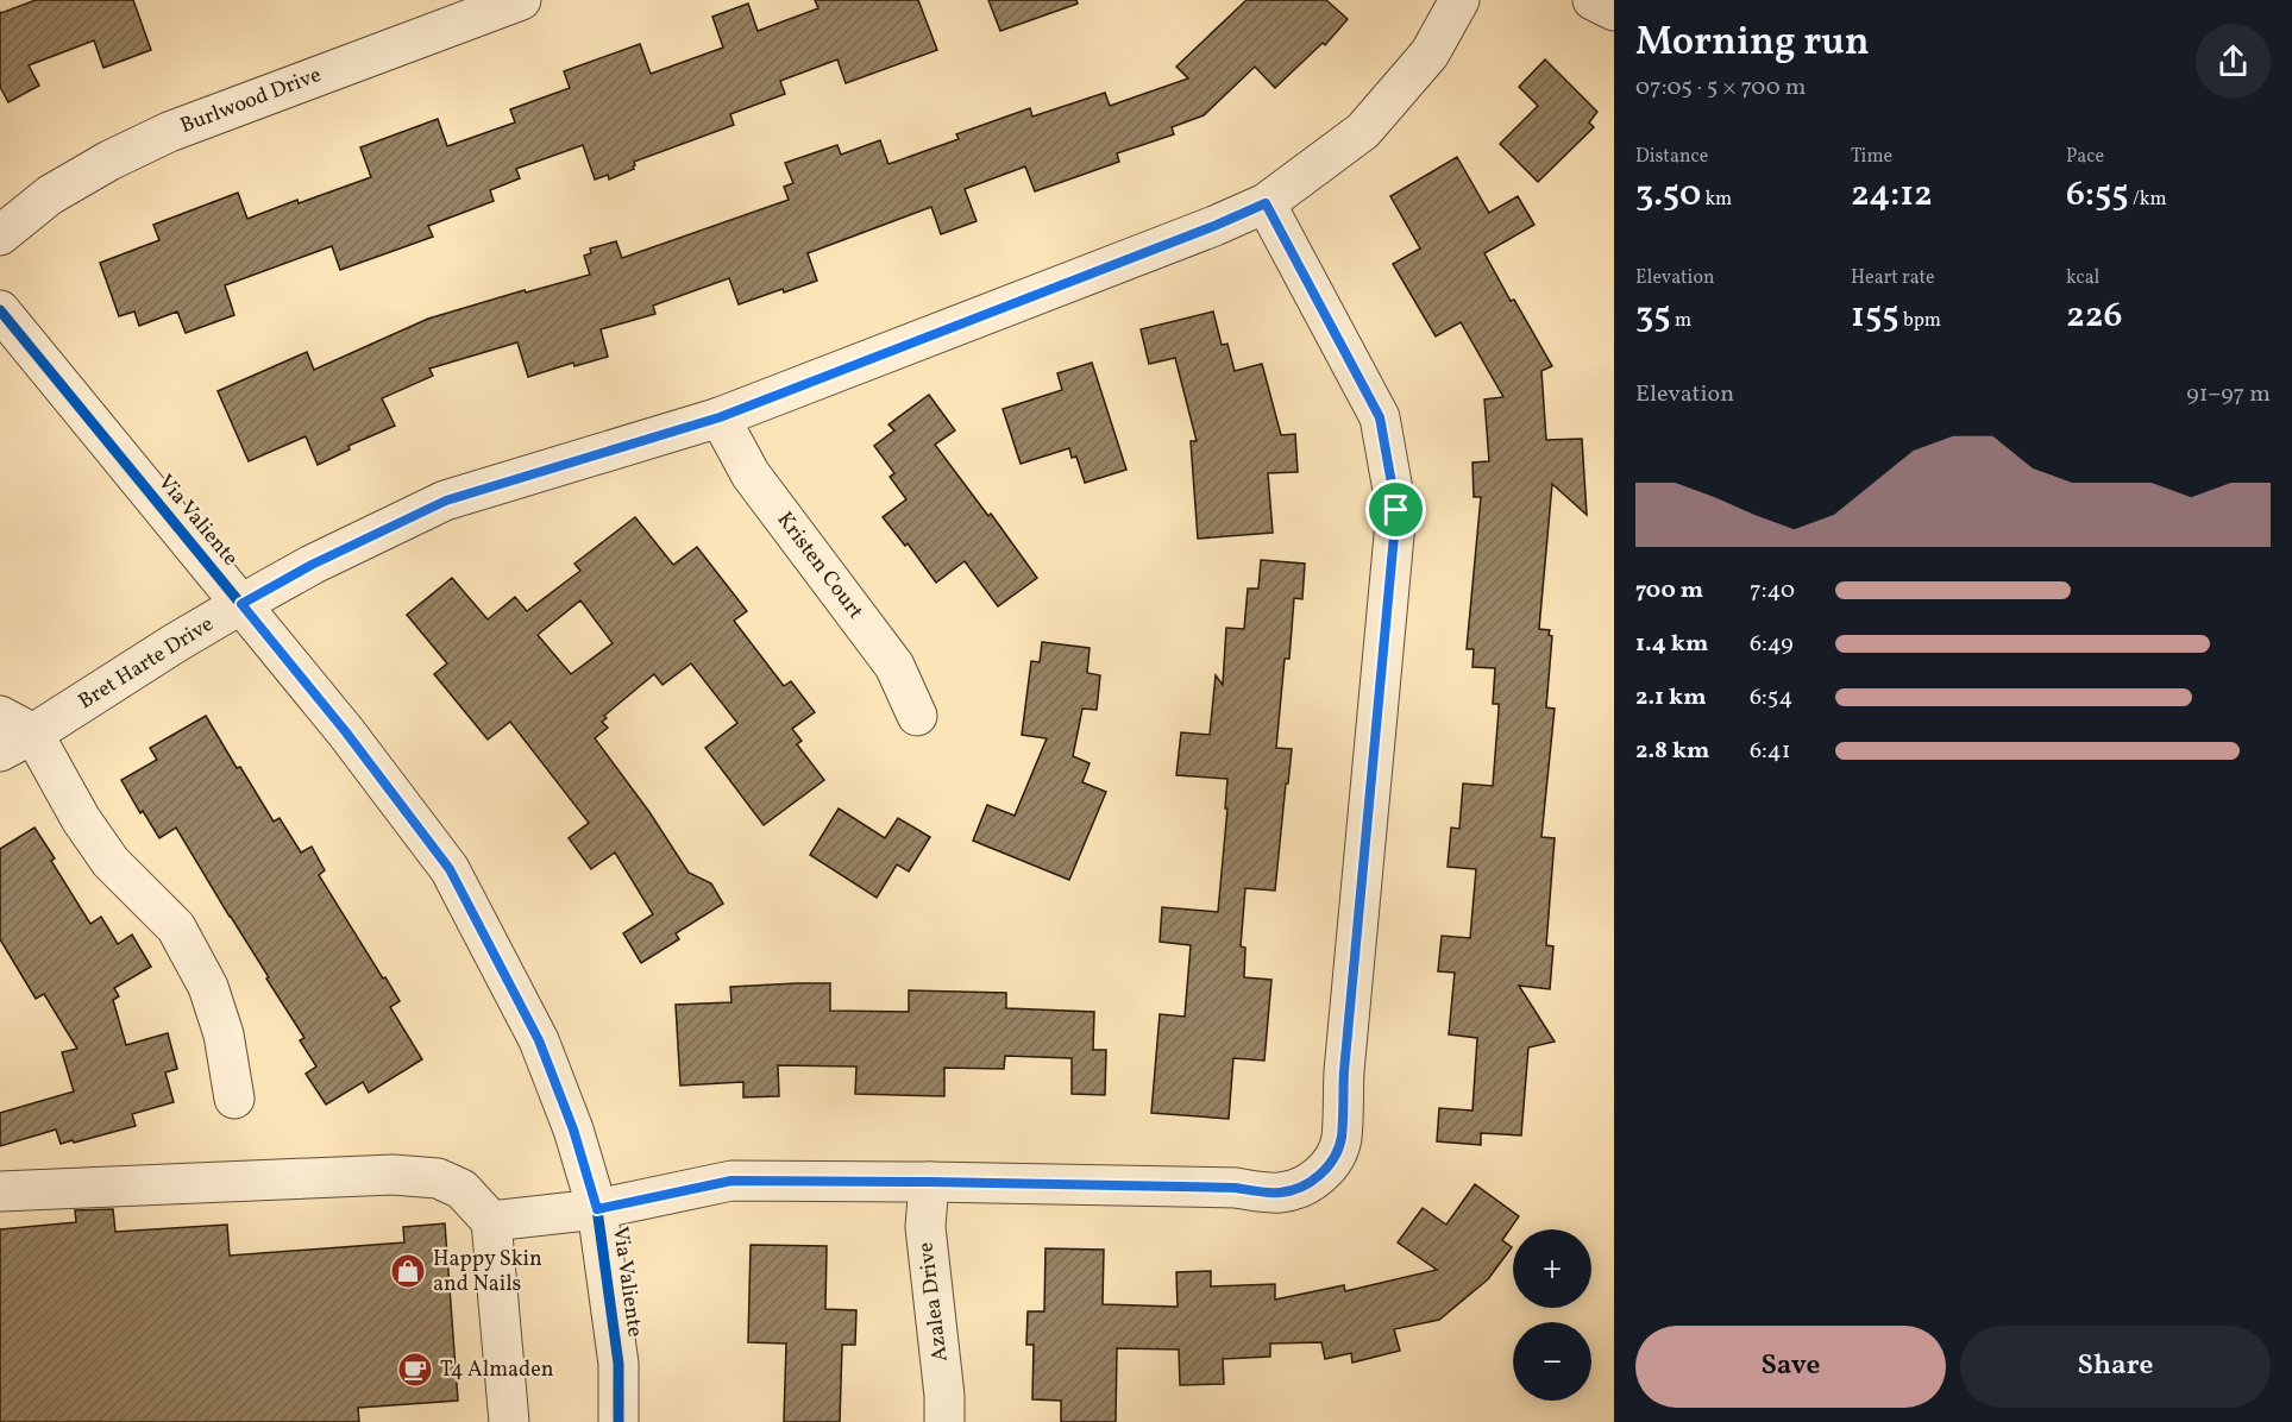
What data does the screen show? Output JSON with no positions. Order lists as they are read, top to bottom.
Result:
{
  "streets": {
    "street": [
      "Burlwood Drive",
      "Via Valiente",
      "Kristen Court",
      "Bret Harte Drive",
      "Azalea Drive"
    ]
  },
  "crossings": [
    ["Via Valiente", "Bret Harte Drive"],
    ["Kristen Court", "Bret Harte Drive"]
  ],
  "places": {
    "shop": ["Happy Skin and Nails"],
    "cafe": ["T4 Almaden"]
  },
  "page": {
    "heading": ["Morning run", "07:05 · 5 × 700 m"],
    "stats": [
      ["Distance", "3.50 km"],
      ["Time", "24:12"],
      ["Pace", "6:55 /km"],
      ["Elevation", "35 m"],
      ["Heart rate", "155 bpm"],
      ["kcal", "226"]
    ],
    "chart": ["Elevation", "91–97 m"],
    "list": [
      {
        "name": "700 m",
        "note": "7:40"
      },
      {
        "name": "1.4 km",
        "note": "6:49"
      },
      {
        "name": "2.1 km",
        "note": "6:54"
      },
      {
        "name": "2.8 km",
        "note": "6:41"
      }
    ],
    "map_buttons": ["+", "−"],
    "buttons": ["Save", "Share"]
  }
}
